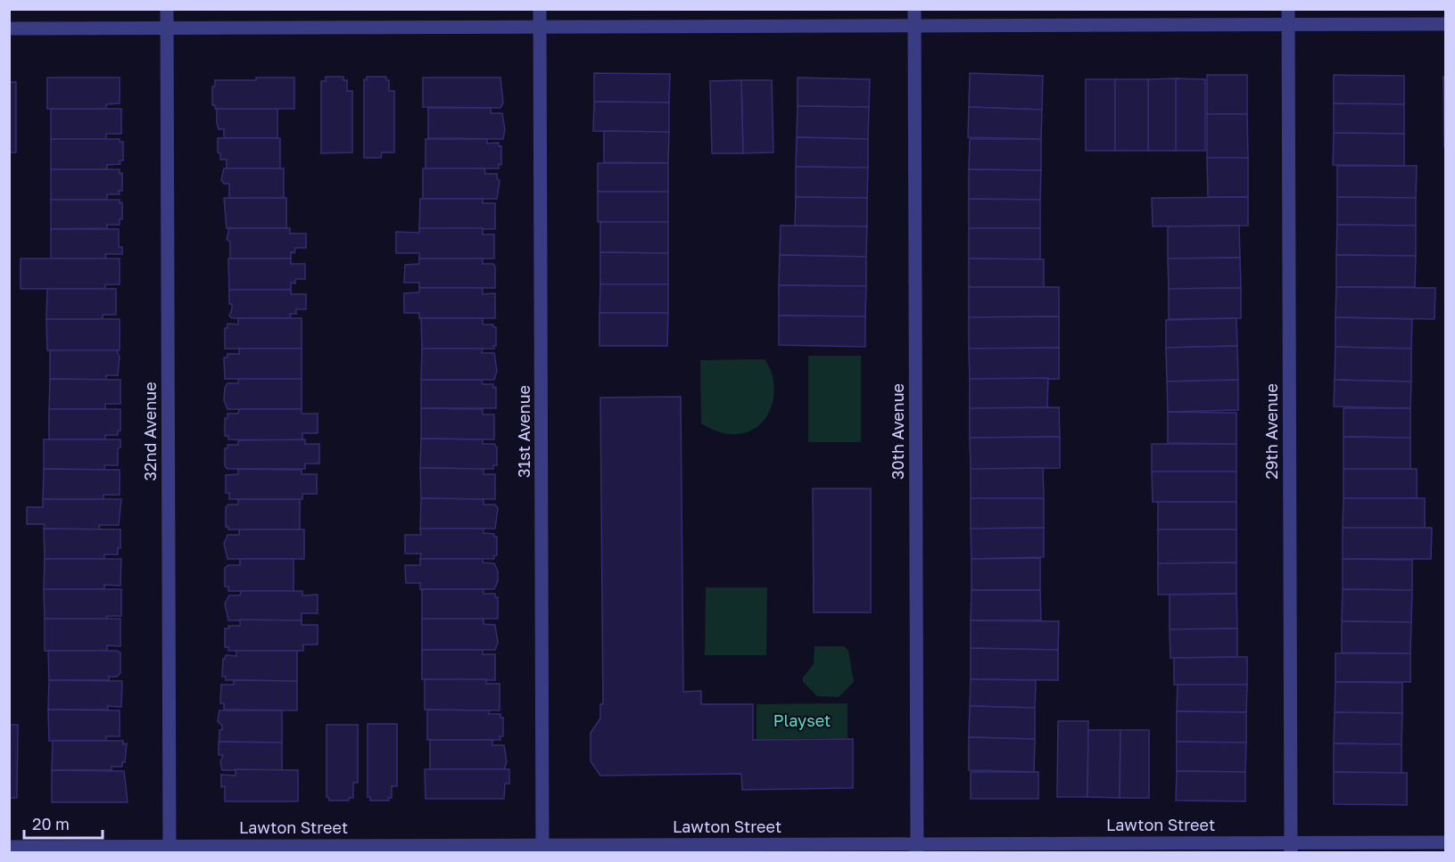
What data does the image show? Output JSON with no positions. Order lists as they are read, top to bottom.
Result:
{
  "streets": {
    "street": [
      "32nd Avenue",
      "31st Avenue",
      "30th Avenue",
      "29th Avenue",
      "Lawton Street"
    ]
  },
  "crossings": [
    ["32nd Avenue", "Lawton Street"],
    ["31st Avenue", "Lawton Street"],
    ["30th Avenue", "Lawton Street"],
    ["29th Avenue", "Lawton Street"]
  ],
  "parks": ["Playset"],
  "scale_bar": "20 m"
}
